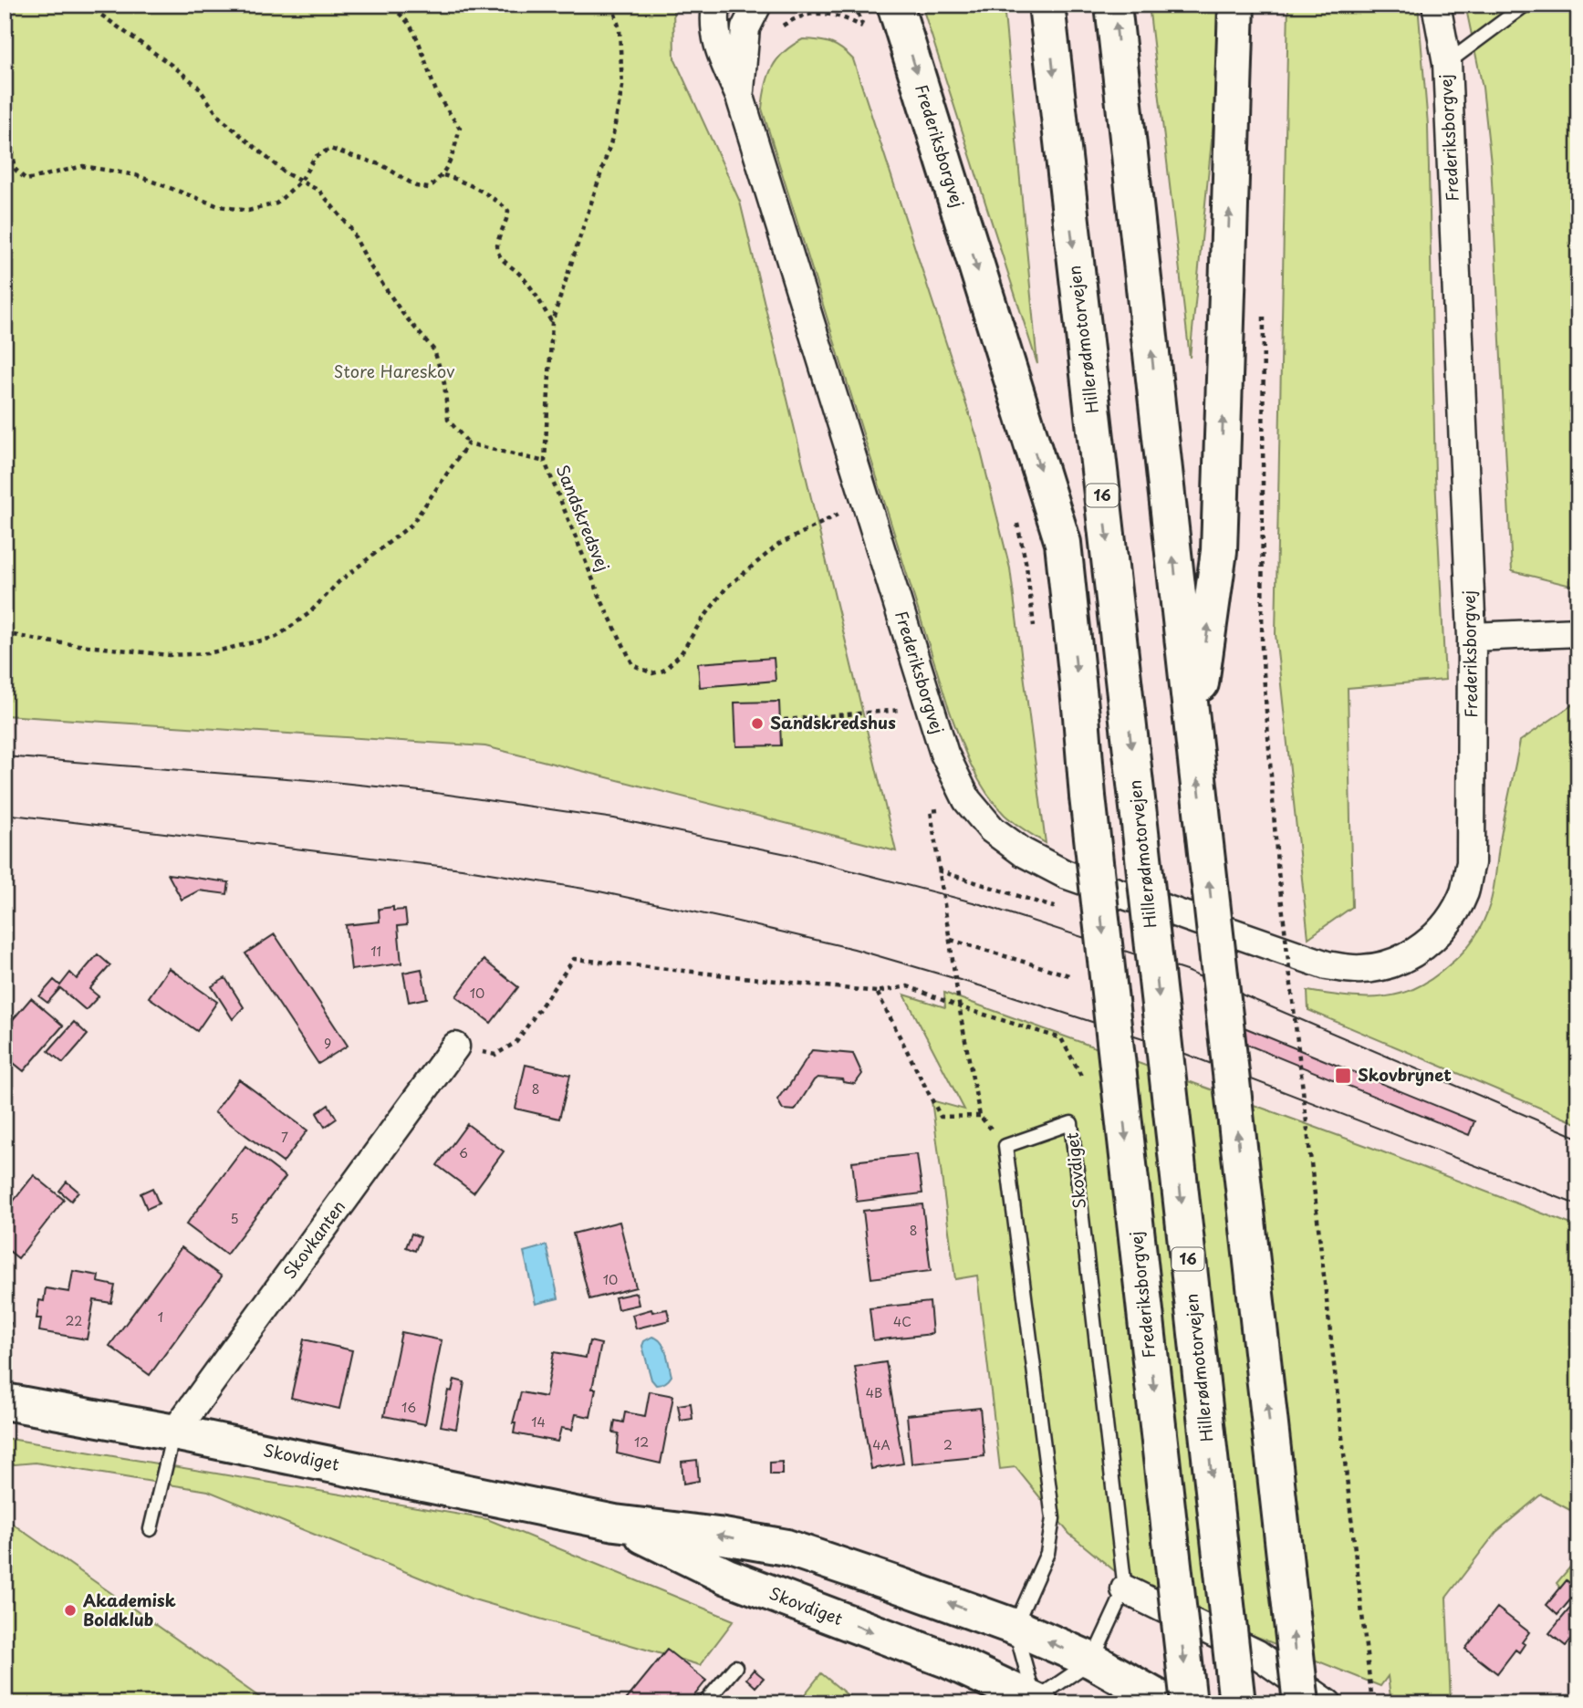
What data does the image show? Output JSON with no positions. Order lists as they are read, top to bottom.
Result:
{
  "streets": {
    "main road": [
      "Frederiksborgvej",
      "Hillerødmotorvejen",
      "16",
      "Skovdiget"
    ],
    "street": ["Skovkanten"],
    "path": ["Sandskredsvej"]
  },
  "crossings": [
    ["Frederiksborgvej", "Sandskredsvej"],
    ["Skovdiget", "Skovkanten"]
  ],
  "parks": ["Store Hareskov"],
  "places": {
    "other": ["Sandskredshus", "Akademisk Boldklub"],
    "transit": ["Skovbrynet"]
  },
  "house_numbers": [
    "11",
    "10",
    "9",
    "8",
    "7",
    "6",
    "5",
    "8",
    "10",
    "1",
    "22",
    "4C",
    "4B",
    "16",
    "14",
    "12",
    "4A",
    "2"
  ]
}
